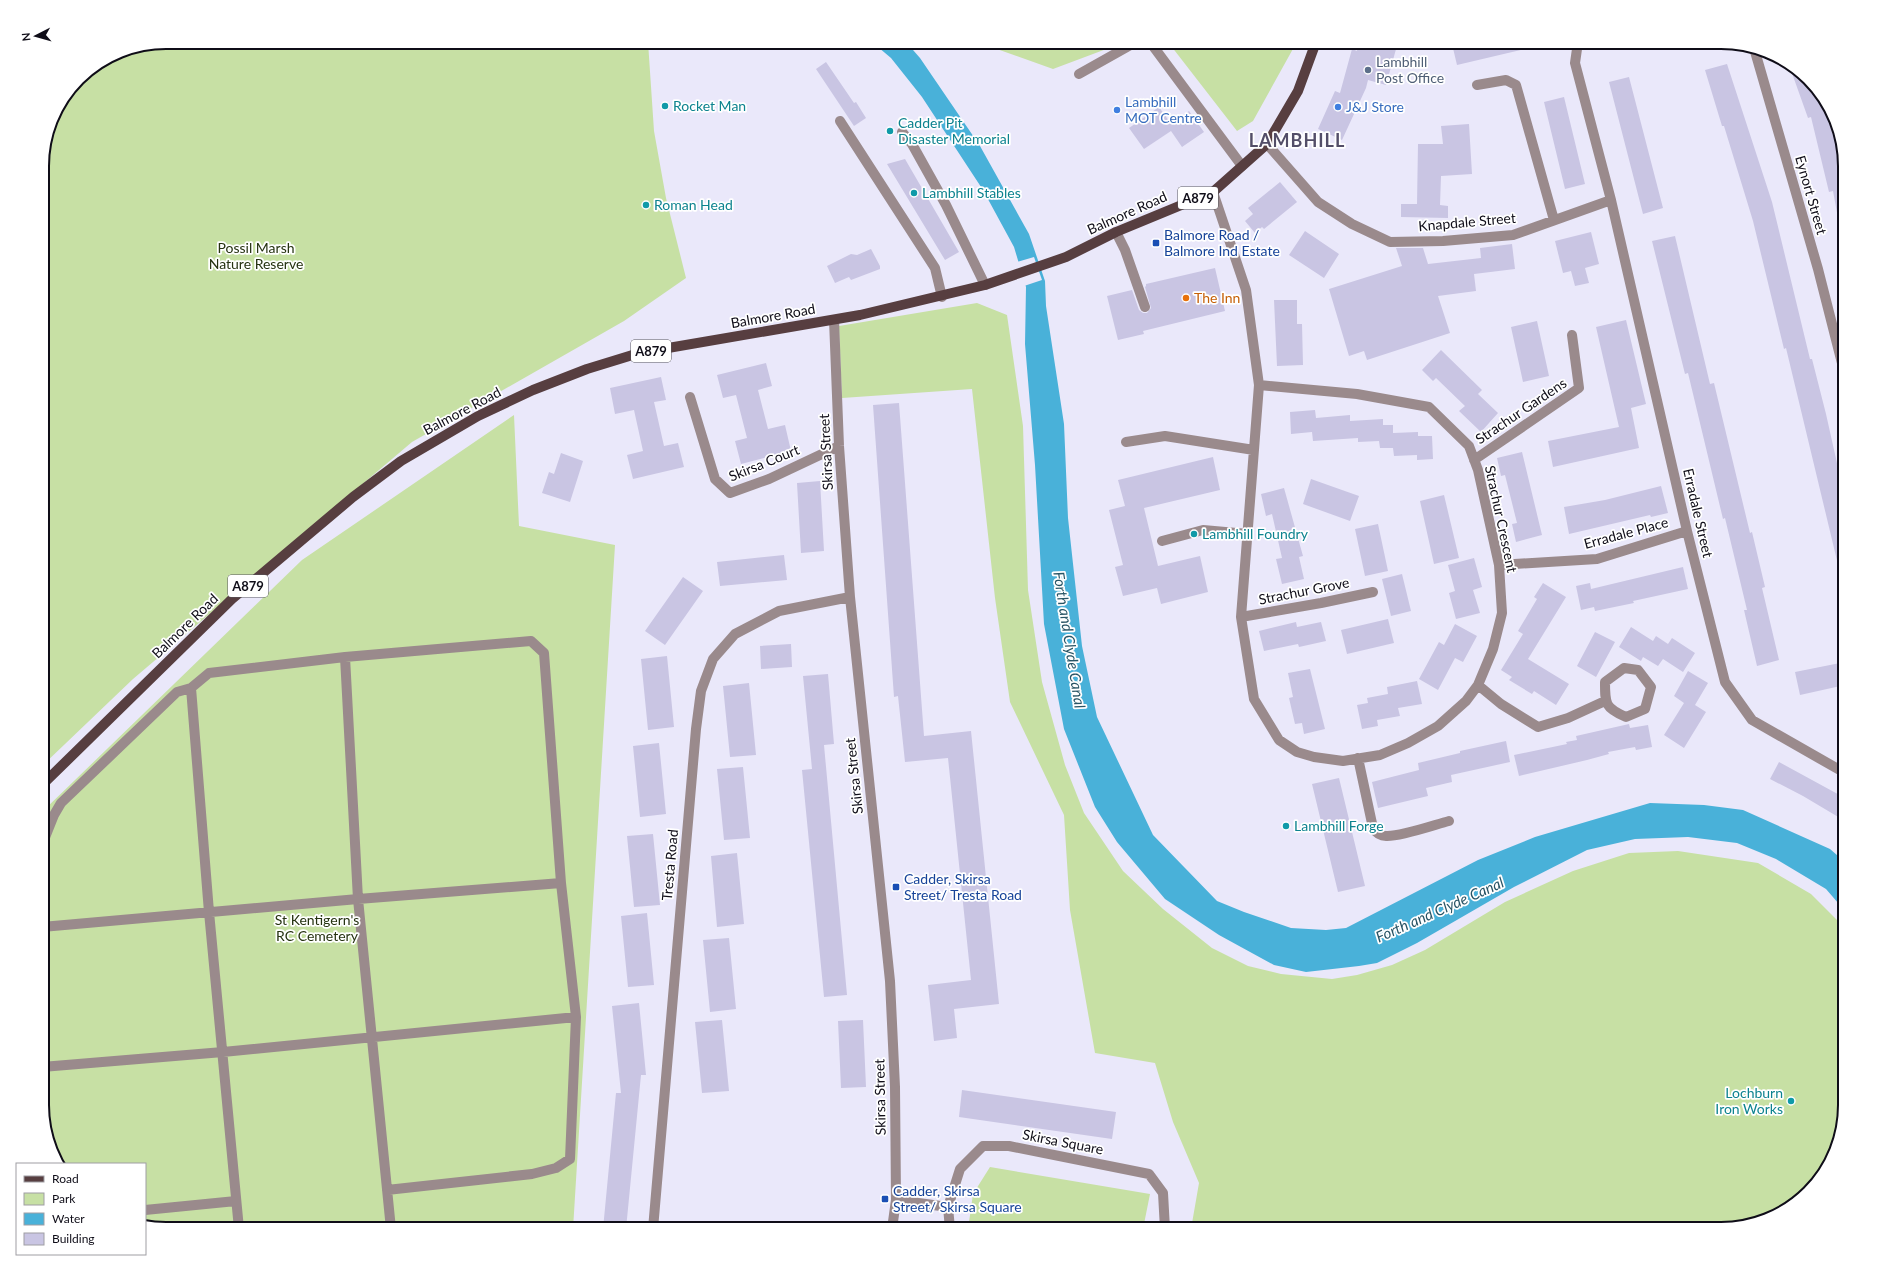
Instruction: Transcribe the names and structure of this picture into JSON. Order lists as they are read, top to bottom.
{
  "streets": {
    "main road": ["A879", "Balmore Road"],
    "street": [
      "Eynort Street",
      "Knapdale Street",
      "Strachur Gardens",
      "Skirsa Street",
      "Skirsa Court",
      "Erradale Street",
      "Strachur Crescent",
      "Erradale Place",
      "Strachur Grove",
      "Tresta Road",
      "Skirsa Square"
    ]
  },
  "crossings": [
    ["Balmore Road", "Knapdale Street"],
    ["Balmore Road", "Skirsa Street"],
    ["Balmore Road", "Strachur Crescent"],
    ["Knapdale Street", "Erradale Street"],
    ["Strachur Gardens", "Strachur Crescent"],
    ["Skirsa Street", "Skirsa Court"],
    ["Skirsa Street", "Tresta Road"],
    ["Erradale Street", "Erradale Place"],
    ["Strachur Crescent", "Erradale Place"],
    ["Strachur Crescent", "Strachur Grove"]
  ],
  "districts": ["LAMBHILL"],
  "water": ["Forth and Clyde Canal"],
  "parks": ["Possil Marsh Nature Reserve", "St Kentigern's RC Cemetery"],
  "places": {
    "other": [
      "Lambhill Post Office",
      "Rocket Man",
      "J&J Store",
      "Lambhill MOT Centre",
      "Cadder Pit Disaster Memorial",
      "Lambhill Stables",
      "Roman Head",
      "The Inn",
      "Lambhill Foundry",
      "Lambhill Forge",
      "Lochburn Iron Works"
    ],
    "transit": ["Balmore Road / Balmore Ind Estate", "Cadder, Skirsa Street/ Tresta Road", "Cadder, Skirsa Street/ Skirsa Square"]
  },
  "legend": [
    "Road",
    "Park",
    "Water",
    "Building"
  ],
  "north": "left"
}
